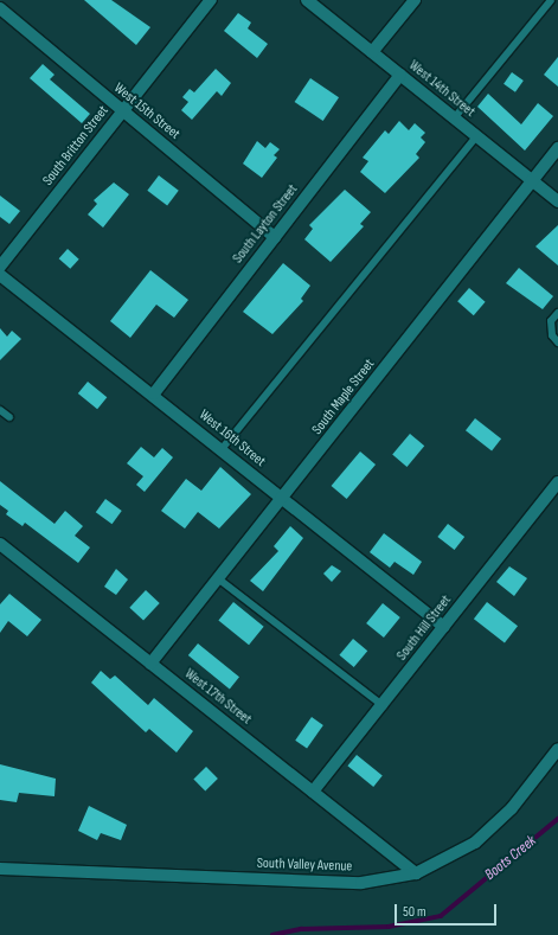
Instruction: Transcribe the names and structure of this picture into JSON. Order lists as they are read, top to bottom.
{
  "streets": {
    "street": [
      "West 14th Street",
      "West 15th Street",
      "South Britton Street",
      "South Layton Street",
      "South Maple Street",
      "West 16th Street",
      "South Hill Street",
      "West 17th Street",
      "South Valley Avenue"
    ]
  },
  "crossings": [
    ["West 14th Street", "South Layton Street"],
    ["West 14th Street", "South Maple Street"],
    ["West 15th Street", "South Britton Street"],
    ["West 15th Street", "South Layton Street"],
    ["South Layton Street", "West 16th Street"],
    ["South Maple Street", "West 16th Street"],
    ["South Maple Street", "West 17th Street"],
    ["West 16th Street", "South Hill Street"],
    ["South Hill Street", "West 17th Street"],
    ["West 17th Street", "South Valley Avenue"]
  ],
  "water": ["Boots Creek"],
  "scale_bar": "50 m"
}
